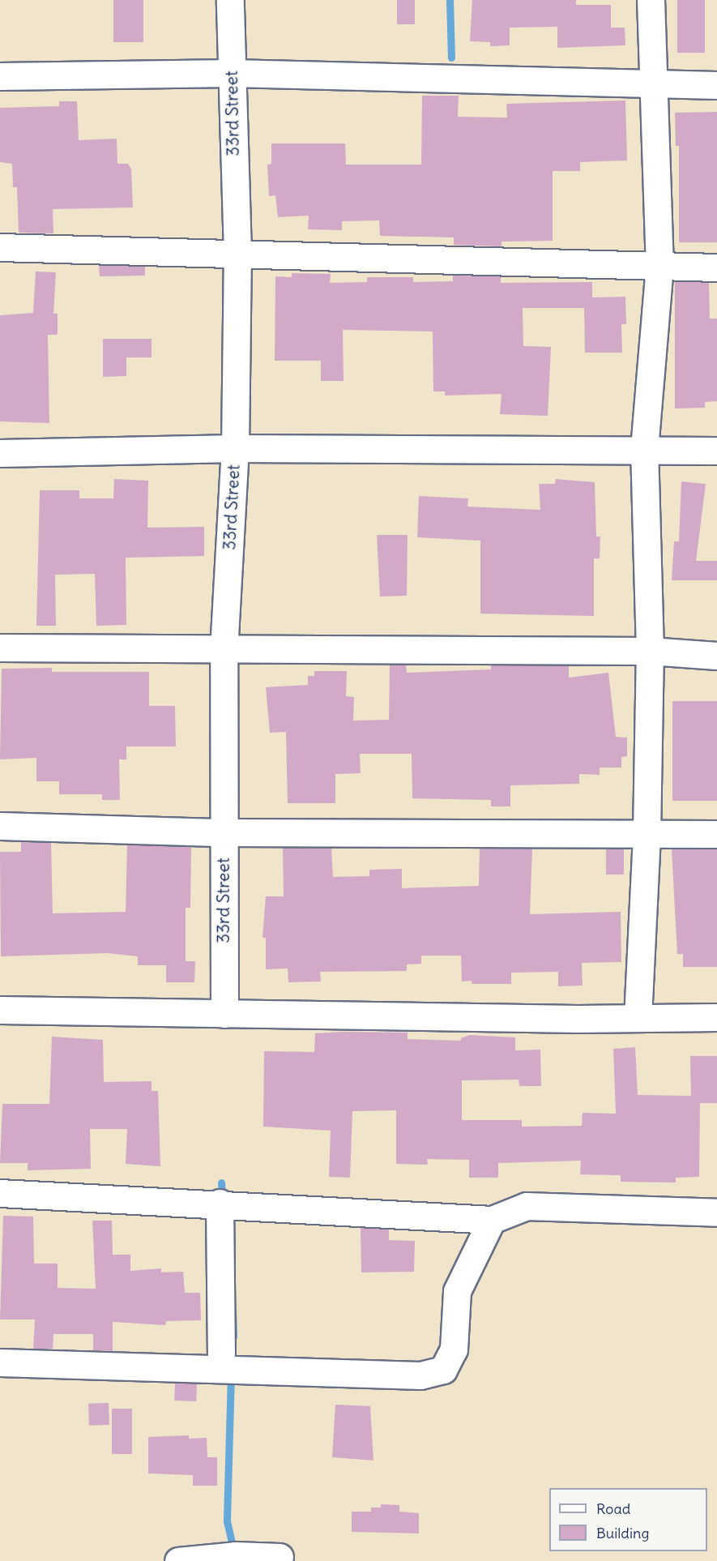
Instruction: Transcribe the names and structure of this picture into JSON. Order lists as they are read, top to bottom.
{
  "streets": {
    "street": ["33rd Street"]
  },
  "legend": ["Road", "Building"]
}
